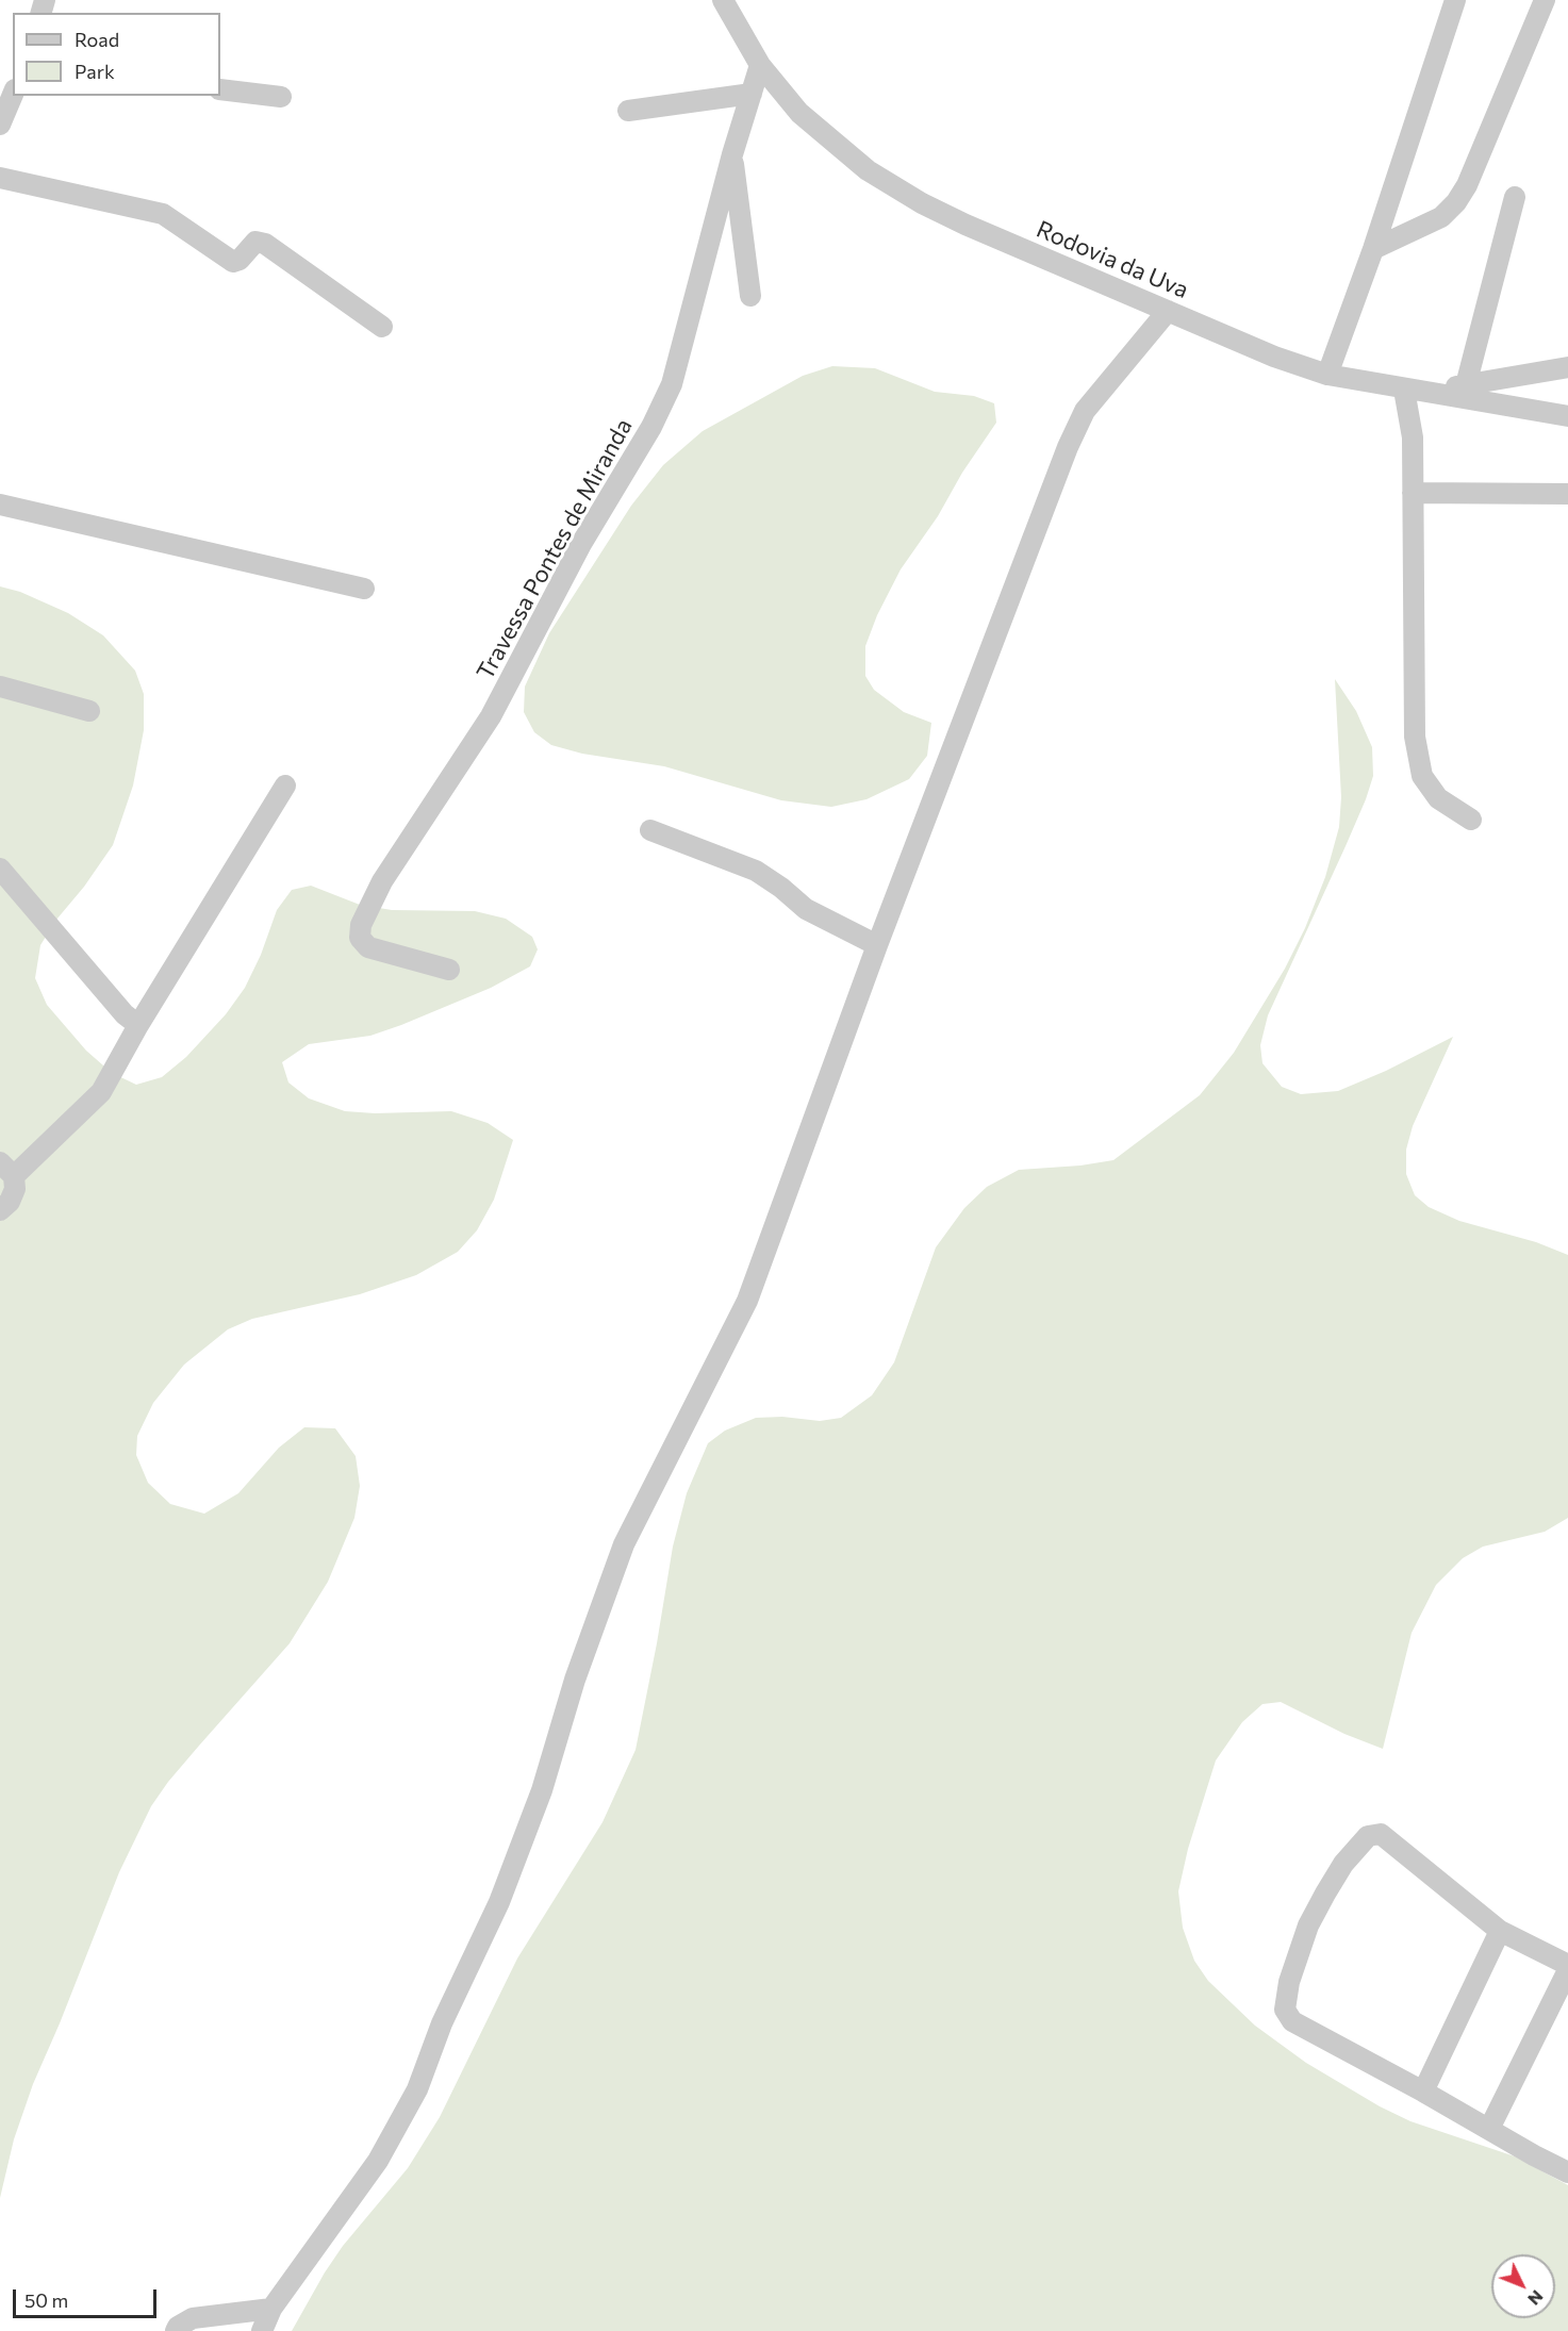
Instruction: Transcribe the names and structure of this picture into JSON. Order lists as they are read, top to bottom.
{
  "streets": {
    "street": ["Rodovia da Uva", "Travessa Pontes de Miranda"]
  },
  "crossings": [
    ["Rodovia da Uva", "Travessa Pontes de Miranda"]
  ],
  "legend": ["Road", "Park"],
  "scale_bar": "50 m",
  "north": "bottom right"
}
